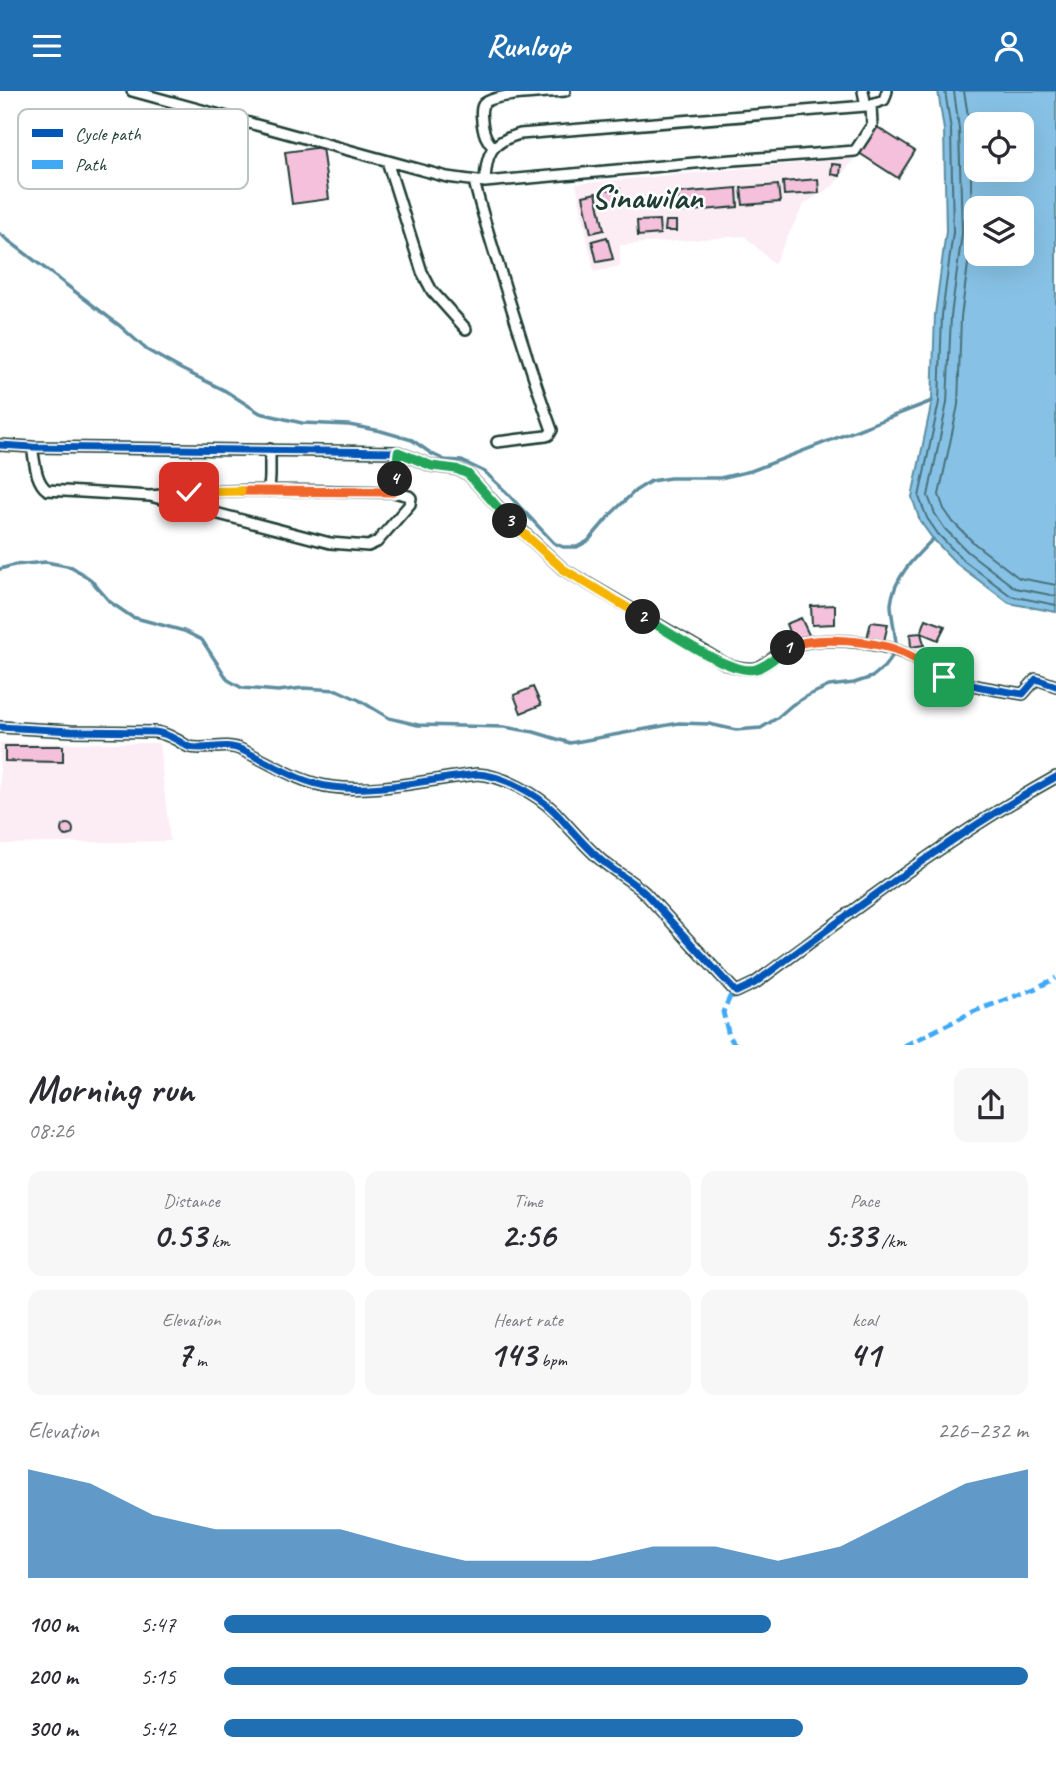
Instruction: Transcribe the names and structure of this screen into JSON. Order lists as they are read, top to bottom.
{
  "districts": ["Sinawilan"],
  "legend": ["Cycle path", "Path"],
  "page": {
    "header": "Runloop",
    "pins": [
      "4",
      "3",
      "2",
      "1"
    ],
    "heading": ["Morning run", "08:26"],
    "stats": [
      ["Distance", "0.53 km"],
      ["Time", "2:56"],
      ["Pace", "5:33 /km"],
      ["Elevation", "7 m"],
      ["Heart rate", "143 bpm"],
      ["kcal", "41"]
    ],
    "chart": ["Elevation", "226–232 m"],
    "list": [
      {
        "name": "100 m",
        "note": "5:47"
      },
      {
        "name": "200 m",
        "note": "5:15"
      },
      {
        "name": "300 m",
        "note": "5:42"
      }
    ]
  }
}
